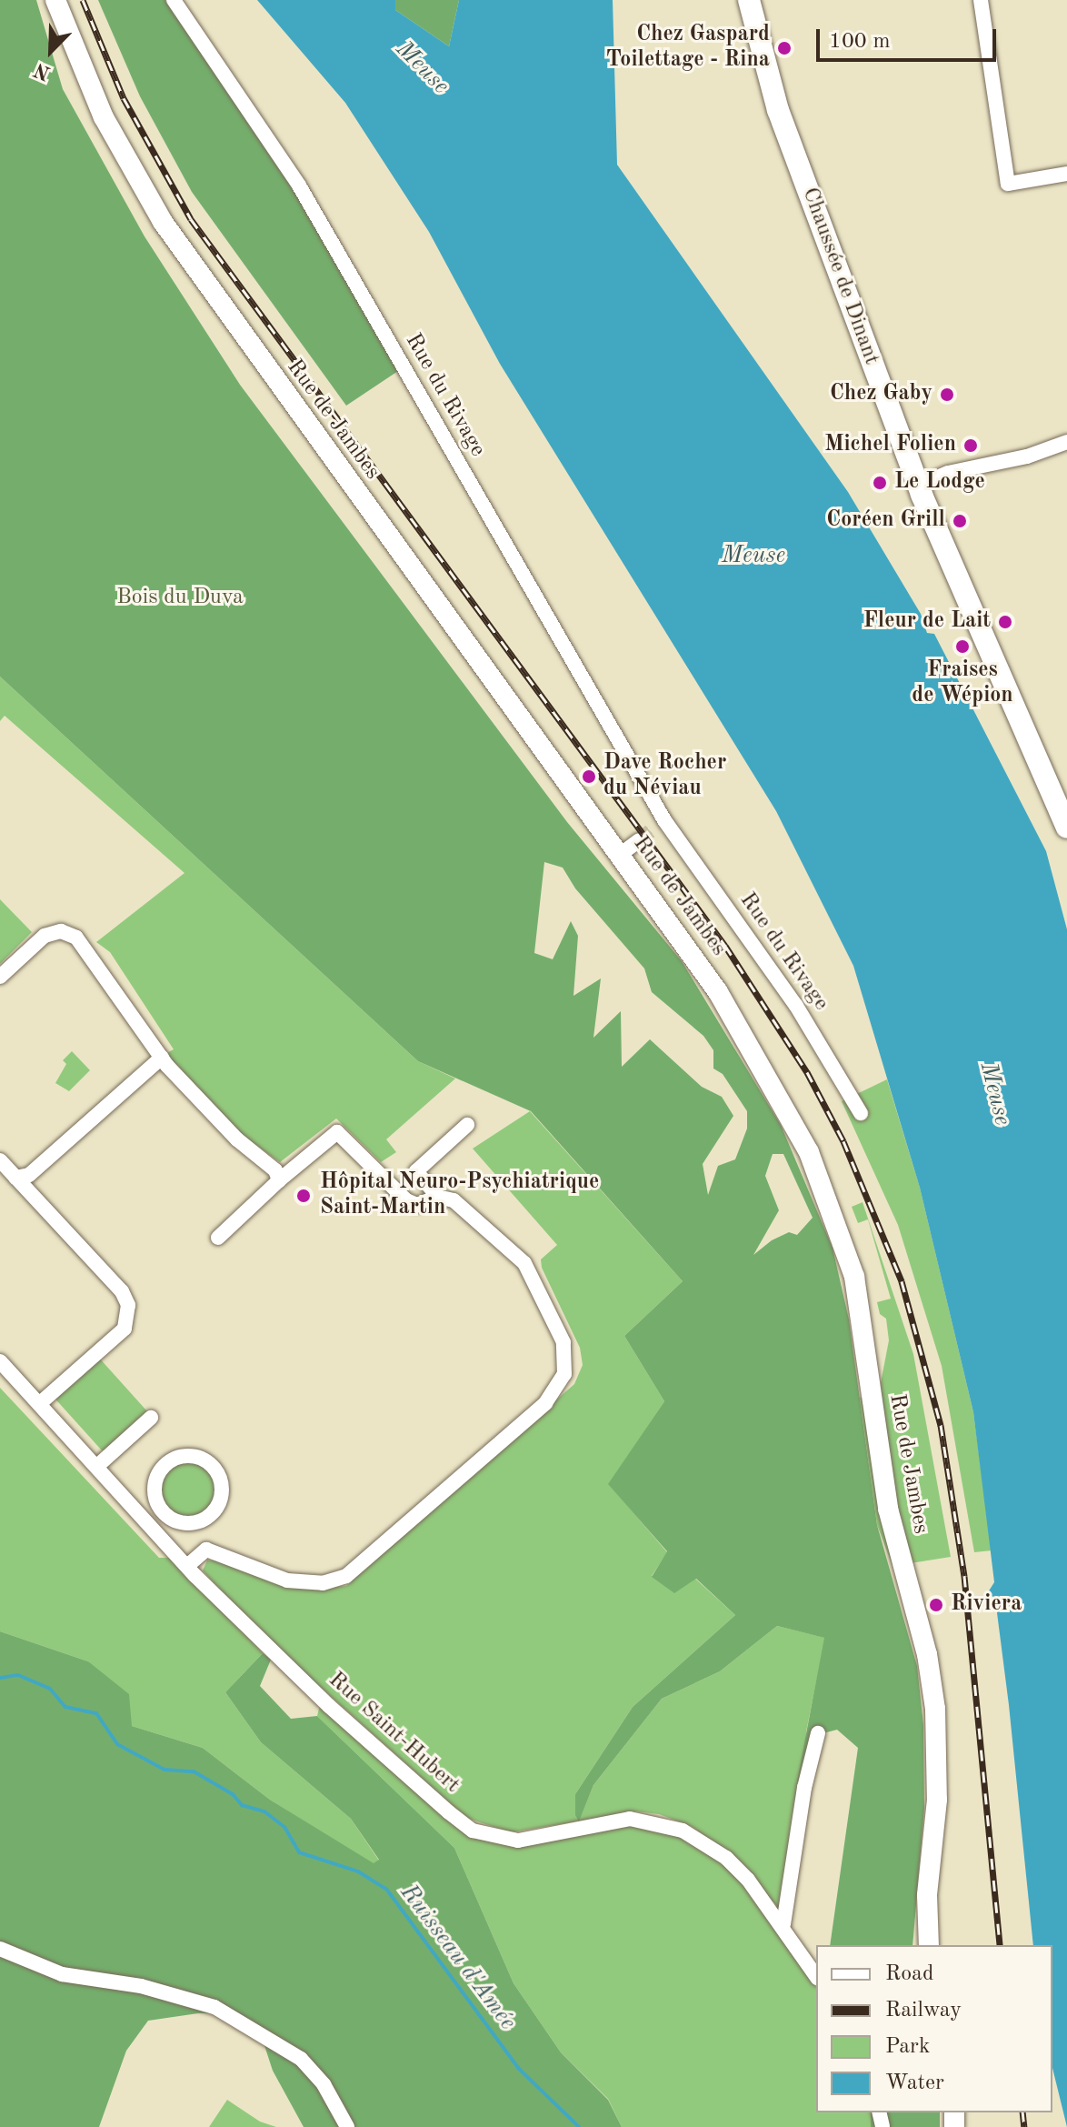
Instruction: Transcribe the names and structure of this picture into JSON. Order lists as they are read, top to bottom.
{
  "streets": {
    "main road": ["Chaussée de Dinant", "Rue de Jambes"],
    "street": ["Rue du Rivage", "Rue Saint-Hubert"]
  },
  "water": ["Meuse", "Ruisseau d'Amée"],
  "parks": ["Bois du Duva"],
  "places": [
    "Chez Gaspard Toilettage - Rina",
    "Chez Gaby",
    "Michel Folien",
    "Le Lodge",
    "Coréen Grill",
    "Fleur de Lait",
    "Fraises de Wépion",
    "Dave Rocher du Néviau",
    "Hôpital Neuro-Psychiatrique Saint-Martin",
    "Riviera"
  ],
  "legend": [
    "Road",
    "Railway",
    "Park",
    "Water"
  ],
  "scale_bar": "100 m",
  "north": "bottom left"
}
